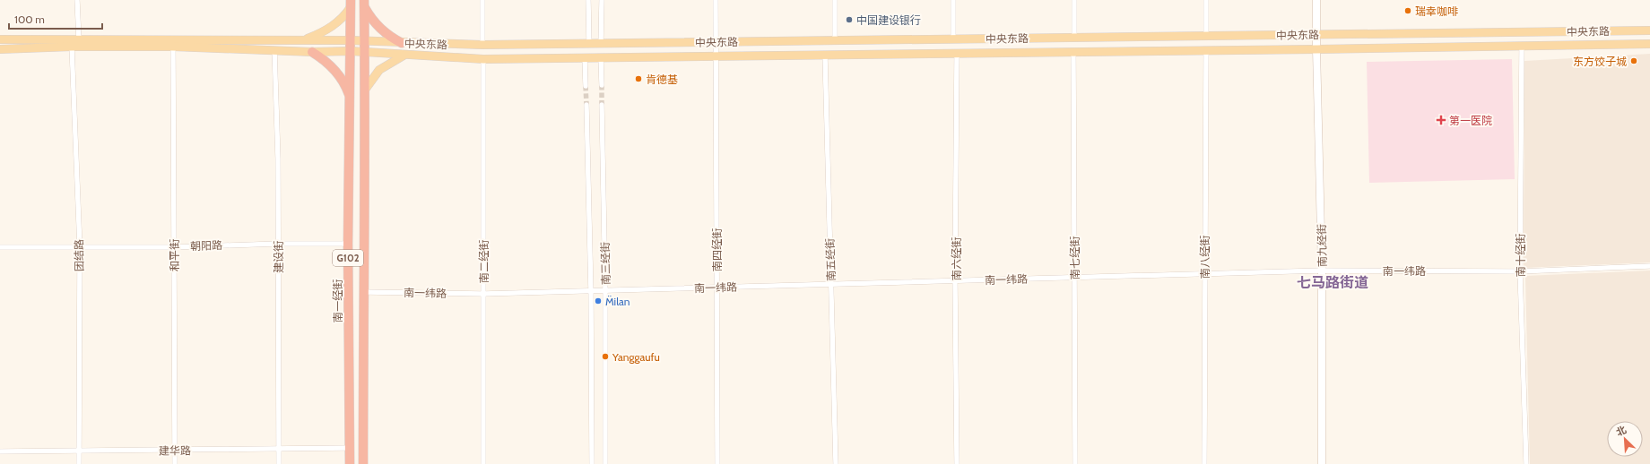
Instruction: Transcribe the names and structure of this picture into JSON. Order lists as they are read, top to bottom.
{
  "streets": {
    "highway": ["G102", "南一经街"],
    "main road": ["中央东路", "南九经街"],
    "street": [
      "朝阳路",
      "南四经街",
      "团结路",
      "和平街",
      "南十经街",
      "建设街",
      "南八经街",
      "南七经街",
      "南六经街",
      "南五经街",
      "南二经街",
      "南三经街",
      "南一纬路",
      "建华路"
    ]
  },
  "crossings": [
    ["中央东路", "南九经街"],
    ["中央东路", "南四经街"],
    ["中央东路", "团结路"],
    ["中央东路", "和平街"],
    ["中央东路", "南十经街"],
    ["中央东路", "建设街"],
    ["中央东路", "南八经街"],
    ["中央东路", "G102"],
    ["中央东路", "南七经街"],
    ["中央东路", "南六经街"],
    ["中央东路", "南五经街"],
    ["中央东路", "南二经街"],
    ["中央东路", "南一经街"],
    ["朝阳路", "团结路"],
    ["朝阳路", "和平街"],
    ["朝阳路", "建设街"],
    ["朝阳路", "南一经街"],
    ["南九经街", "南一纬路"],
    ["南四经街", "南一纬路"],
    ["团结路", "建华路"],
    ["和平街", "建华路"],
    ["南十经街", "南一纬路"],
    ["建设街", "建华路"],
    ["南八经街", "南一纬路"],
    ["G102", "南一纬路"],
    ["G102", "南一经街"],
    ["南七经街", "南一纬路"],
    ["南六经街", "南一纬路"],
    ["南五经街", "南一纬路"],
    ["南二经街", "南一纬路"],
    ["南三经街", "南一纬路"],
    ["南一经街", "建华路"]
  ],
  "districts": ["七马路街道"],
  "places": {
    "other": [
      "瑞幸咖啡",
      "中国建设银行",
      "东方饺子城",
      "肯德基",
      "M̈ilan",
      "Yanggaufu"
    ],
    "health": ["第一医院"]
  },
  "scale_bar": "100 m",
  "north": "top left"
}
